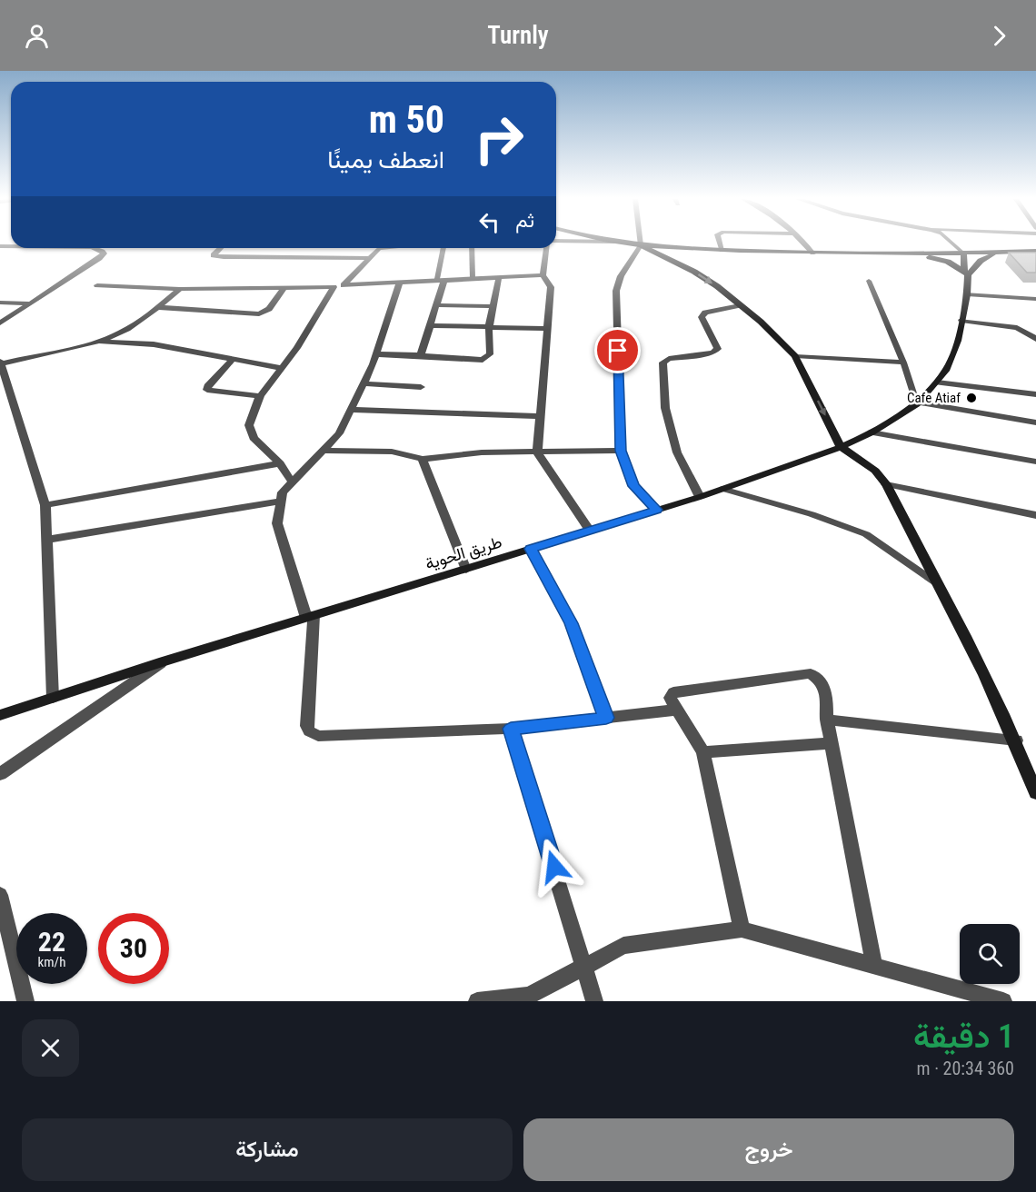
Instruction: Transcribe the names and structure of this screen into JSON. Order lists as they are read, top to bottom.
{
  "streets": {
    "street": ["طريق الحوية"]
  },
  "places": ["Cafe Atiaf"],
  "page": {
    "header": "Turnly",
    "turn": ["50 m", "انعطف يمينًا"],
    "then": "ثم",
    "speed": "22 km/h",
    "limit": "30",
    "heading": ["1 دقيقة", "360 m · 20:34"],
    "buttons": ["خروج", "مشاركة"]
  }
}
